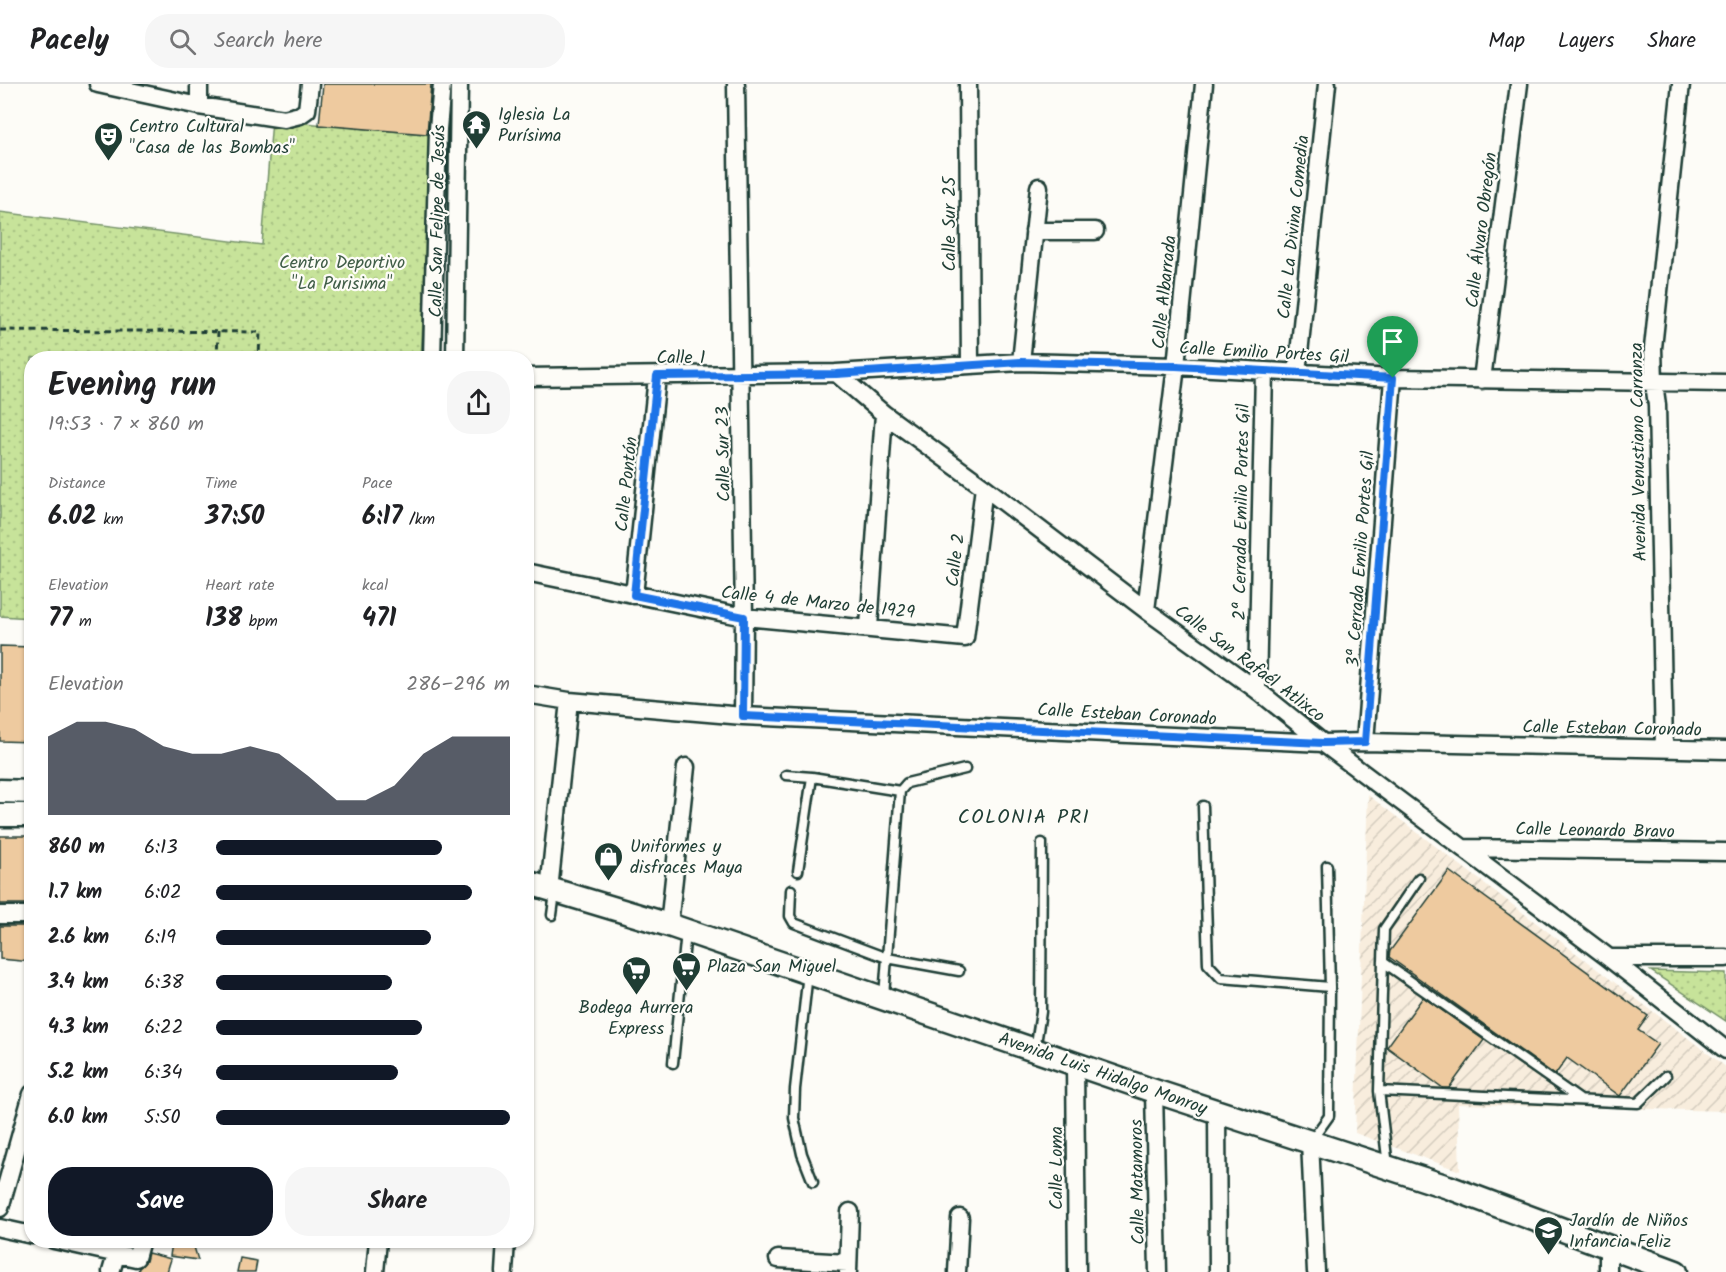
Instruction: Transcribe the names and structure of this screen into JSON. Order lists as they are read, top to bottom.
{
  "streets": {
    "street": [
      "Calle San Felipe de Jesús",
      "Calle Sur 25",
      "Calle La Divina Comedia",
      "Calle Álvaro Obregón",
      "Calle Albarrada",
      "Calle Emilio Portes Gil",
      "Calle 1",
      "Avenida Venustiano Carranza",
      "Calle Sur 23",
      "Calle Pontón",
      "2ª Cerrada Emilio Portes Gil",
      "3ª Cerrada Emilio Portes Gil",
      "Calle 2",
      "Calle 4 de Marzo de 1929",
      "Calle San Rafaél Atlixco",
      "Calle Esteban Coronado",
      "Calle Leonardo Bravo",
      "Avenida Luis Hidalgo Monroy",
      "Calle Loma",
      "Calle Matamoros"
    ]
  },
  "crossings": [
    ["Calle Sur 25", "Calle Emilio Portes Gil"],
    ["Calle La Divina Comedia", "Calle Emilio Portes Gil"],
    ["Calle Álvaro Obregón", "Calle Emilio Portes Gil"],
    ["Calle Albarrada", "Calle Emilio Portes Gil"],
    ["Calle Albarrada", "Calle San Rafaél Atlixco"],
    ["Calle Emilio Portes Gil", "Calle 1"],
    ["Calle Emilio Portes Gil", "Avenida Venustiano Carranza"],
    ["Calle Emilio Portes Gil", "2ª Cerrada Emilio Portes Gil"],
    ["Calle Emilio Portes Gil", "3ª Cerrada Emilio Portes Gil"],
    ["Calle Emilio Portes Gil", "Calle San Rafaél Atlixco"],
    ["Calle 1", "Calle Sur 23"],
    ["Calle 1", "Calle Pontón"],
    ["Calle 1", "Calle San Rafaél Atlixco"],
    ["Avenida Venustiano Carranza", "Calle Esteban Coronado"],
    ["Calle Sur 23", "Calle 4 de Marzo de 1929"],
    ["Calle Sur 23", "Calle Esteban Coronado"],
    ["Calle Pontón", "Calle 4 de Marzo de 1929"],
    ["2ª Cerrada Emilio Portes Gil", "Calle San Rafaél Atlixco"],
    ["3ª Cerrada Emilio Portes Gil", "Calle Esteban Coronado"],
    ["Calle 2", "Calle 4 de Marzo de 1929"],
    ["Calle 2", "Calle San Rafaél Atlixco"],
    ["Calle San Rafaél Atlixco", "Calle Esteban Coronado"],
    ["Calle San Rafaél Atlixco", "Calle Leonardo Bravo"],
    ["Avenida Luis Hidalgo Monroy", "Calle Loma"],
    ["Avenida Luis Hidalgo Monroy", "Calle Matamoros"]
  ],
  "districts": ["COLONIA PRI"],
  "parks": ["Centro Deportivo \"La Purisima\""],
  "places": {
    "temple": ["Iglesia La Purísima"],
    "theatre": ["Centro Cultural \"Casa de las Bombas\""],
    "shop": ["Uniformes y disfraces Maya"],
    "supermarket": ["Plaza San Miguel", "Bodega Aurrera Express"],
    "school or university": ["Jardín de Niños Infancia Feliz"]
  },
  "page": {
    "header": "Pacely",
    "search": "Search here",
    "nav": ["Map", "Layers", "Share"],
    "heading": ["Evening run", "19:53 · 7 × 860 m"],
    "stats": [
      ["Distance", "6.02 km"],
      ["Time", "37:50"],
      ["Pace", "6:17 /km"],
      ["Elevation", "77 m"],
      ["Heart rate", "138 bpm"],
      ["kcal", "471"]
    ],
    "chart": ["Elevation", "286–296 m"],
    "list": [
      {
        "name": "860 m",
        "note": "6:13"
      },
      {
        "name": "1.7 km",
        "note": "6:02"
      },
      {
        "name": "2.6 km",
        "note": "6:19"
      },
      {
        "name": "3.4 km",
        "note": "6:38"
      },
      {
        "name": "4.3 km",
        "note": "6:22"
      },
      {
        "name": "5.2 km",
        "note": "6:34"
      },
      {
        "name": "6.0 km",
        "note": "5:50"
      }
    ],
    "buttons": ["Save", "Share"]
  }
}
